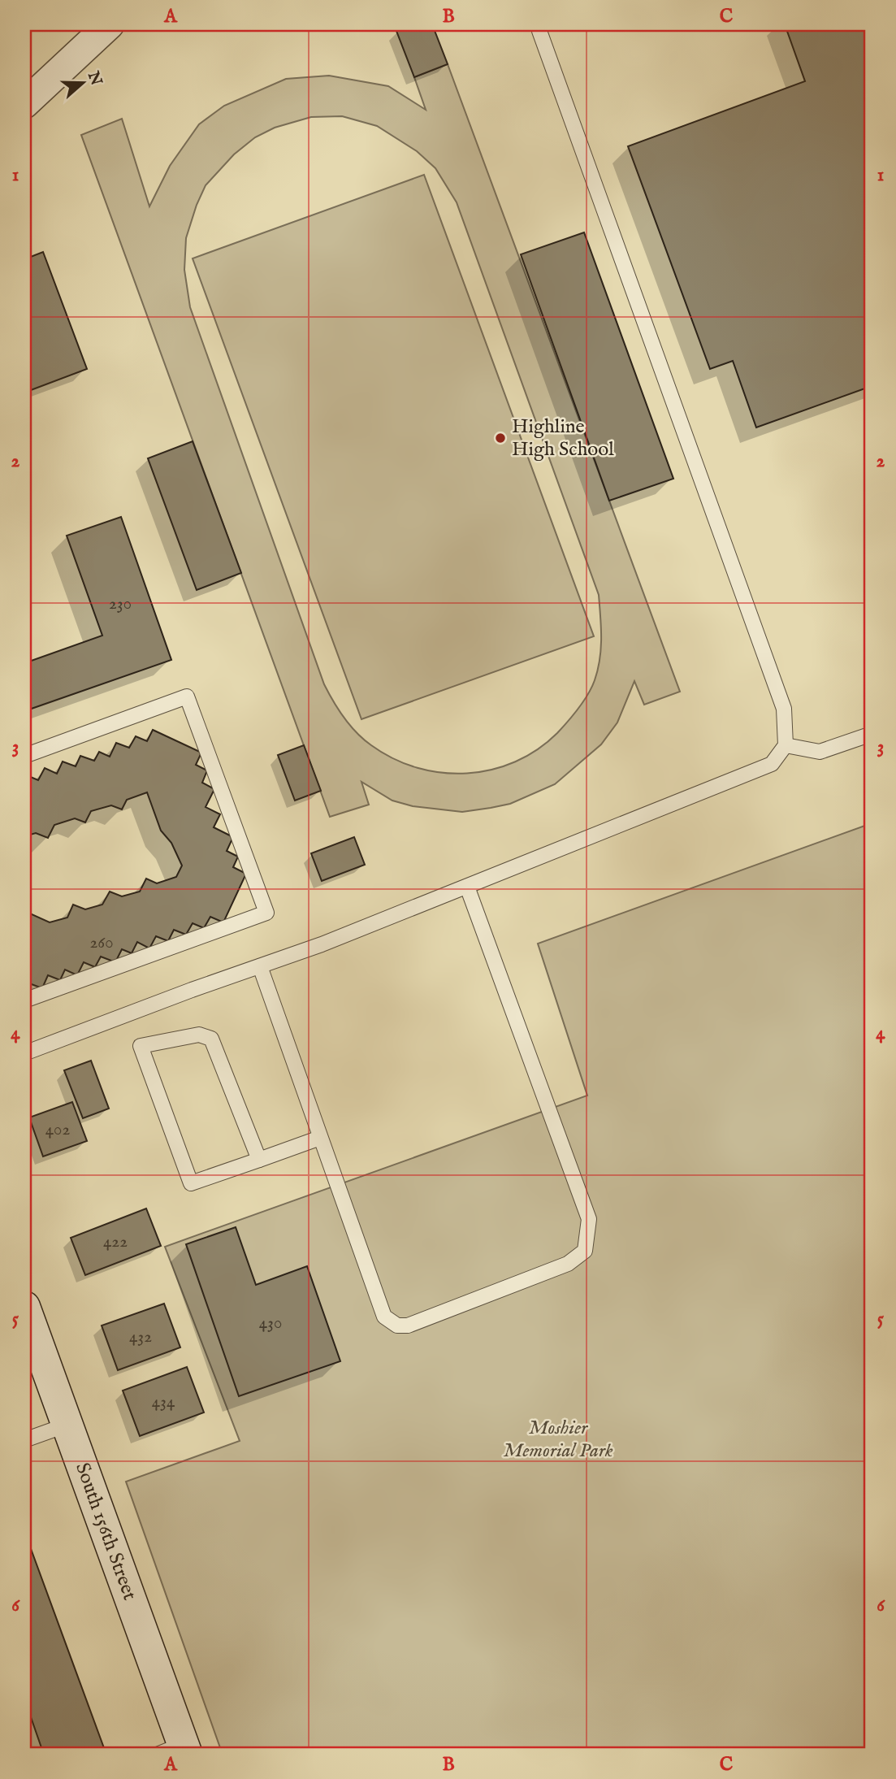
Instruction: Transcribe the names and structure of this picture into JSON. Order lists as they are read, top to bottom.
{
  "streets": {
    "main road": ["South 156th Street"]
  },
  "parks": ["Moshier Memorial Park"],
  "places": ["Highline High School"],
  "house_numbers": [
    "230",
    "260",
    "402",
    "422",
    "430",
    "432",
    "434"
  ],
  "north": "right",
  "grid": {
    "columns": ["A", "B", "C"],
    "rows": [
      "1",
      "2",
      "3",
      "4",
      "5",
      "6"
    ]
  }
}
